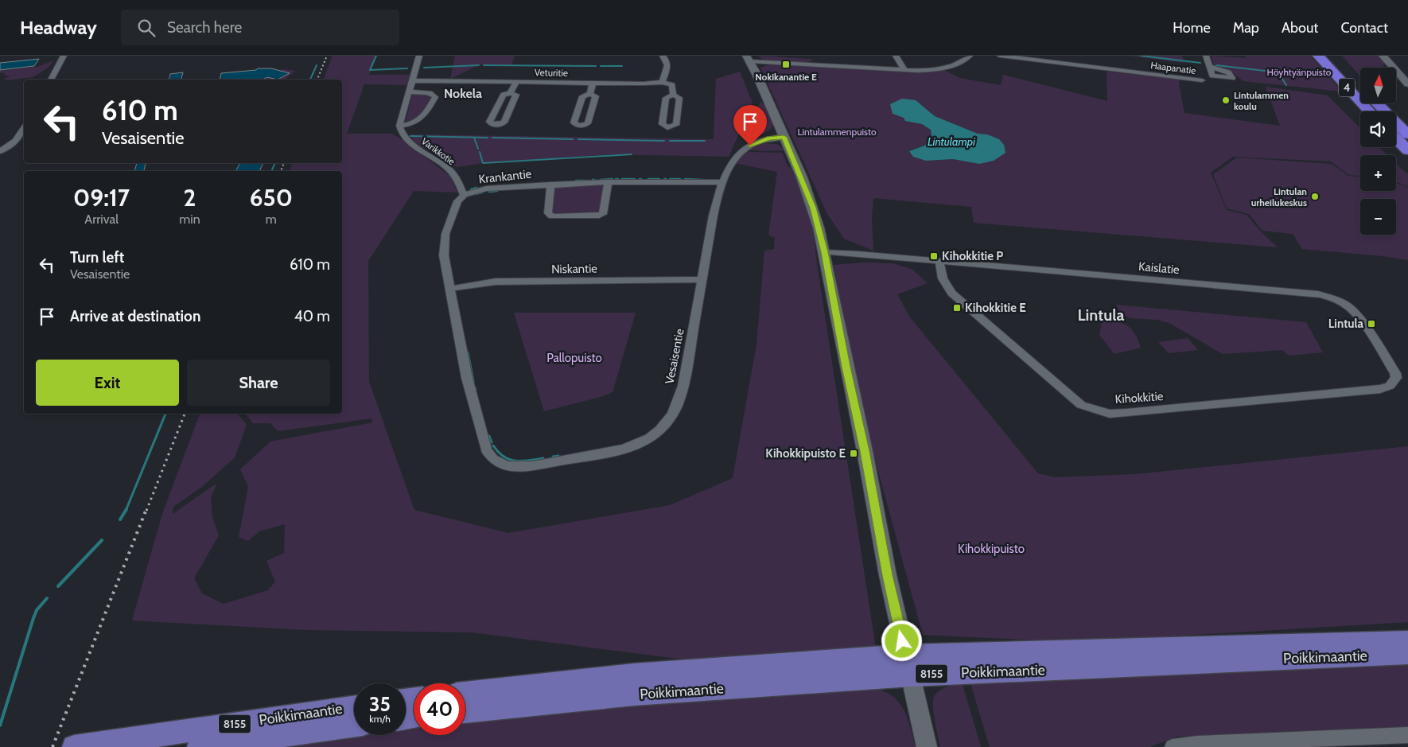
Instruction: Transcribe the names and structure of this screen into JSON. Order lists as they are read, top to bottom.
{
  "streets": {
    "highway": ["4"],
    "main road": ["Poikkimaantie", "8155"],
    "street": [
      "Haapanatie",
      "Veturitie",
      "Varikkotie",
      "Krankantie",
      "Kaislatie",
      "Niskantie",
      "Vesaisentie",
      "Kihokkitie"
    ]
  },
  "crossings": [
    ["Varikkotie", "Krankantie"],
    ["Krankantie", "Niskantie"],
    ["Krankantie", "Vesaisentie"],
    ["Kaislatie", "Kihokkitie"],
    ["Niskantie", "Vesaisentie"]
  ],
  "districts": ["Nokela", "Lintula"],
  "water": ["Lintulampi"],
  "parks": [
    "Höyhtyänpuisto",
    "Lintulammenpuisto",
    "Pallopuisto",
    "Kihokkipuisto"
  ],
  "places": {
    "transit": [
      "Nokikanantie E",
      "Kihokkitie P",
      "Kihokkitie E",
      "Lintula",
      "Kihokkipuisto E"
    ],
    "other": ["Lintulammen koulu", "Lintulan urheilukeskus"]
  },
  "north": "top",
  "page": {
    "header": "Headway",
    "search": "Search here",
    "nav": [
      "Home",
      "Map",
      "About",
      "Contact"
    ],
    "map_buttons": ["+", "−"],
    "turn": ["610 m", "Vesaisentie"],
    "eta": [
      "09:17",
      "Arrival",
      "2",
      "min",
      "650",
      "m"
    ],
    "list": [
      {
        "name": "Turn left",
        "note": "Vesaisentie",
        "value": "610 m"
      },
      {
        "name": "Arrive at destination",
        "value": "40 m"
      }
    ],
    "buttons": ["Exit", "Share"],
    "speed": "35 km/h",
    "limit": "40"
  }
}
